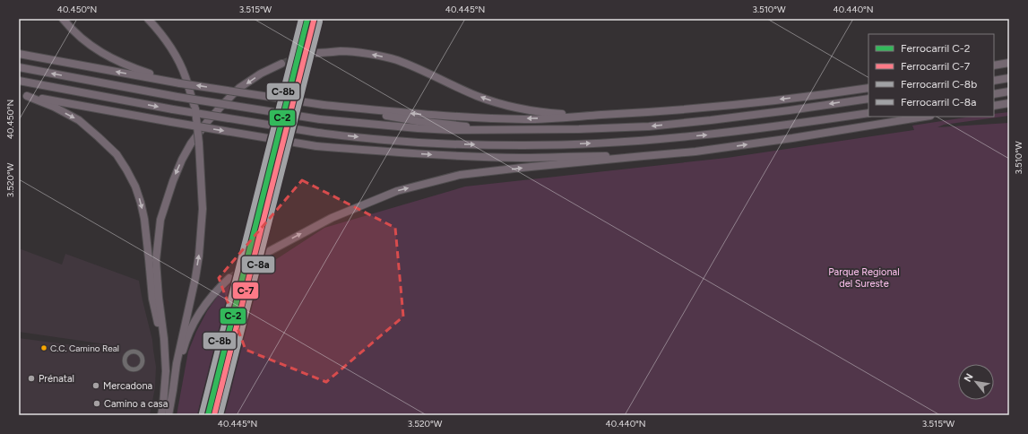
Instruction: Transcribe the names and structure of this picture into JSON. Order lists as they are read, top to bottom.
{
  "parks": ["Parque Regional del Sureste"],
  "places": [
    "C.C. Camino Real",
    "Prénatal",
    "Mercadona",
    "Camino a casa"
  ],
  "lines": [
    "rail line C-2",
    "rail line C-8b",
    "rail line C-7",
    "rail line C-8a"
  ],
  "legend": [
    "Ferrocarril C-2",
    "Ferrocarril C-7",
    "Ferrocarril C-8b",
    "Ferrocarril C-8a"
  ],
  "north": "top left",
  "coordinates": [
    "40.450°N",
    "3.515°W",
    "40.445°N",
    "3.510°W",
    "40.440°N",
    "3.520°W"
  ]
}
